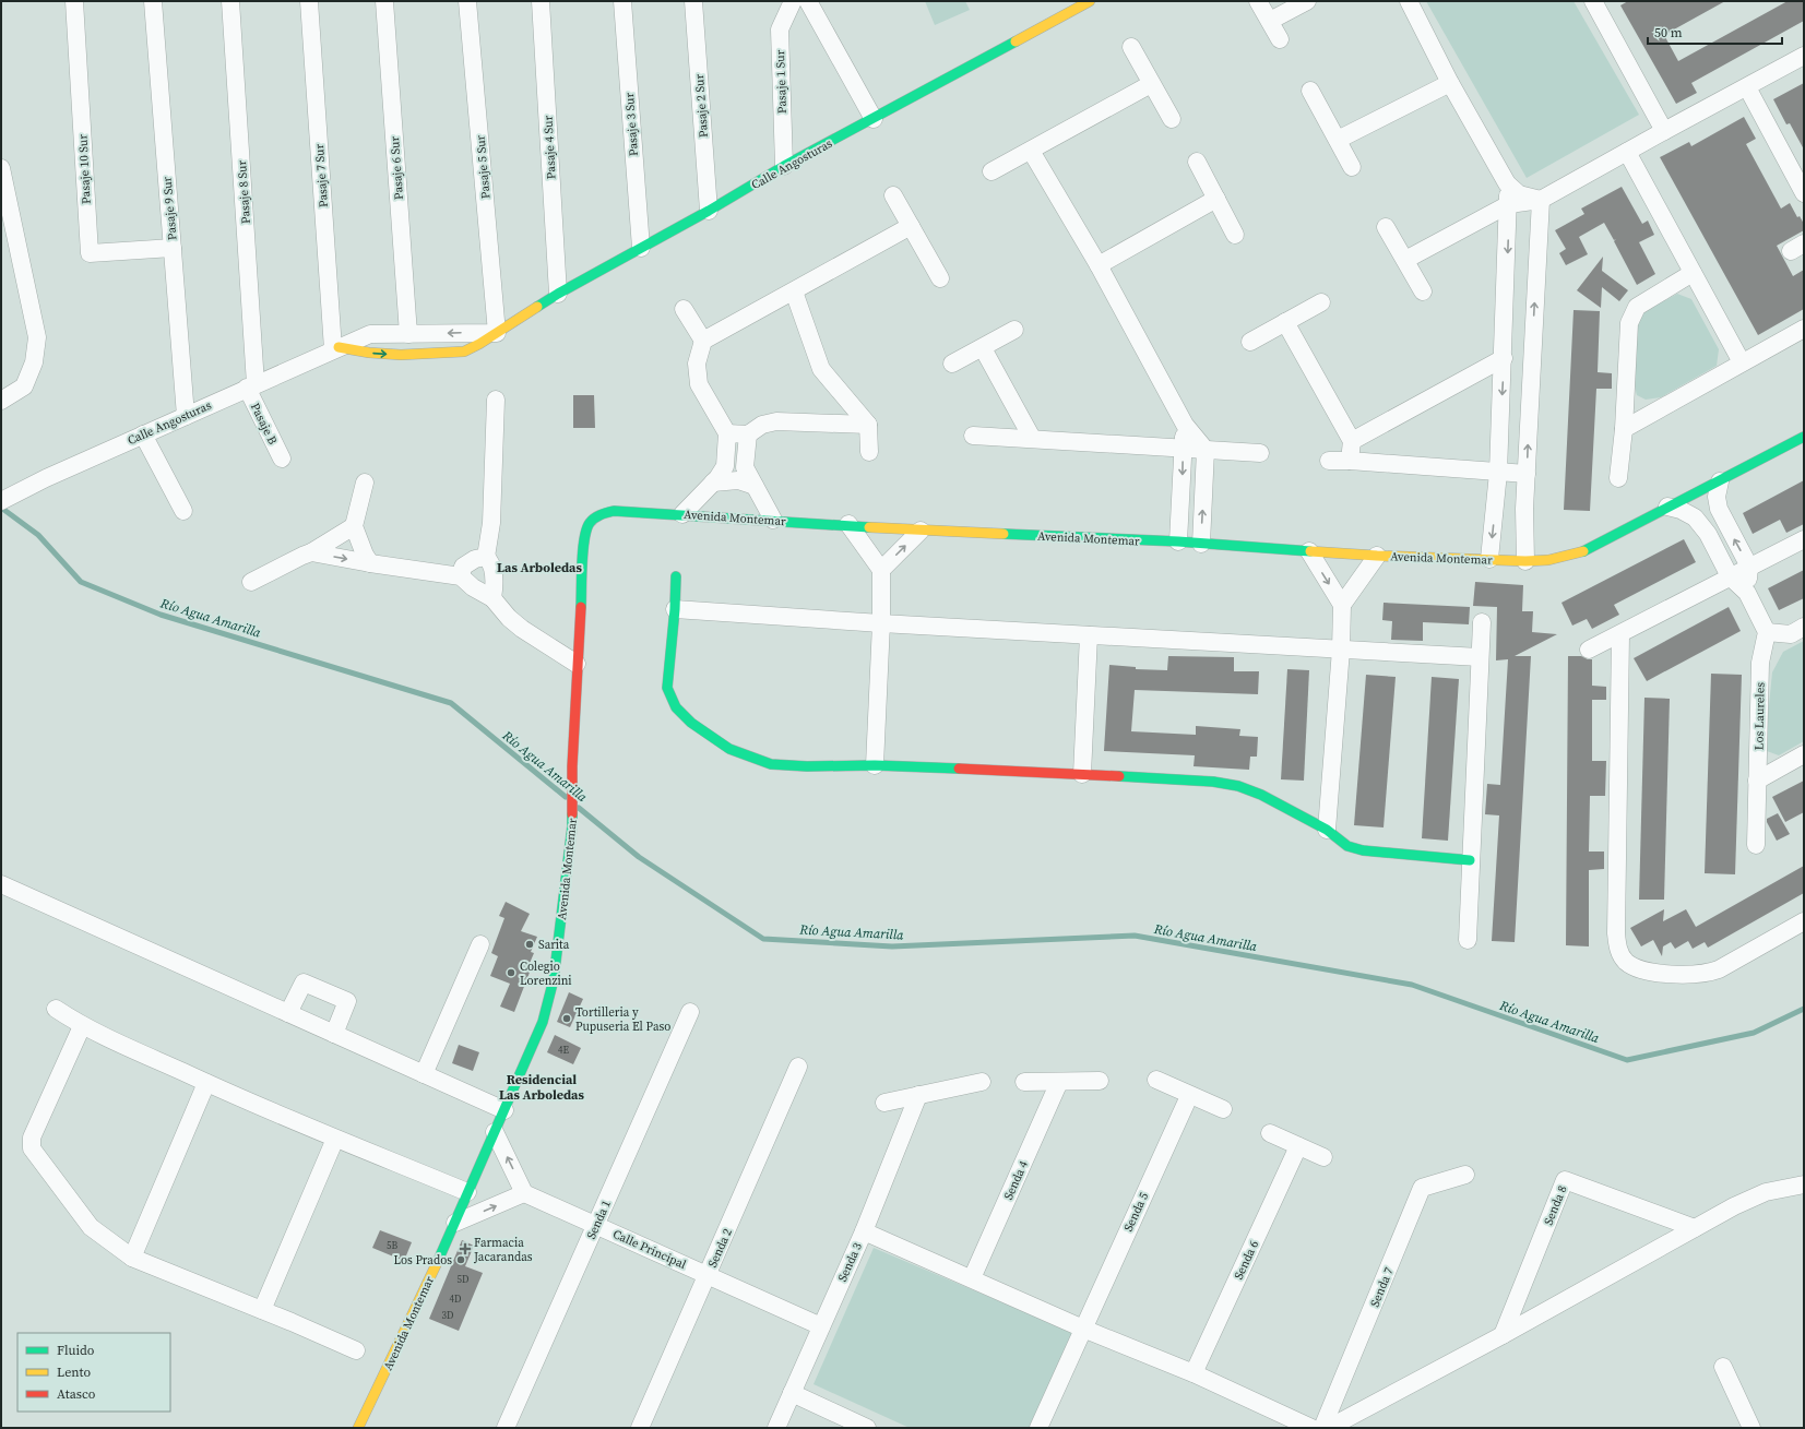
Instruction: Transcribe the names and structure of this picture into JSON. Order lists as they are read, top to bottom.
{
  "streets": {
    "street": [
      "Pasaje 1 Sur",
      "Pasaje 2 Sur",
      "Pasaje 3 Sur",
      "Pasaje 4 Sur",
      "Calle Angosturas",
      "Pasaje 5 Sur",
      "Pasaje 6 Sur",
      "Pasaje 10 Sur",
      "Pasaje 7 Sur",
      "Pasaje 8 Sur",
      "Pasaje 9 Sur",
      "Pasaje B",
      "Avenida Montemar",
      "Los Laureles",
      "Senda 4",
      "Senda 8",
      "Senda 5",
      "Senda 1",
      "Senda 2",
      "Calle Principal",
      "Senda 6",
      "Senda 3",
      "Senda 7"
    ]
  },
  "crossings": [
    ["Pasaje 1 Sur", "Calle Angosturas"],
    ["Pasaje 2 Sur", "Calle Angosturas"],
    ["Pasaje 3 Sur", "Calle Angosturas"],
    ["Pasaje 4 Sur", "Calle Angosturas"],
    ["Calle Angosturas", "Pasaje 5 Sur"],
    ["Calle Angosturas", "Pasaje 6 Sur"],
    ["Calle Angosturas", "Pasaje 7 Sur"],
    ["Calle Angosturas", "Pasaje 8 Sur"],
    ["Calle Angosturas", "Pasaje 9 Sur"],
    ["Calle Angosturas", "Pasaje B"],
    ["Pasaje 10 Sur", "Pasaje 9 Sur"],
    ["Pasaje 8 Sur", "Pasaje B"],
    ["Senda 1", "Calle Principal"],
    ["Senda 2", "Calle Principal"],
    ["Calle Principal", "Senda 3"]
  ],
  "districts": ["Las Arboledas", "Residencial Las Arboledas"],
  "water": ["Río Agua Amarilla"],
  "places": {
    "other": [
      "Sarita",
      "Colegio Lorenzini",
      "Tortilleria y Pupuseria El Paso",
      "Los Prados"
    ],
    "health": ["Farmacia Jacarandas"]
  },
  "house_numbers": [
    "4E",
    "5B",
    "5D",
    "4D",
    "3D"
  ],
  "legend": ["Fluido", "Lento", "Atasco"],
  "scale_bar": "50 m"
}
